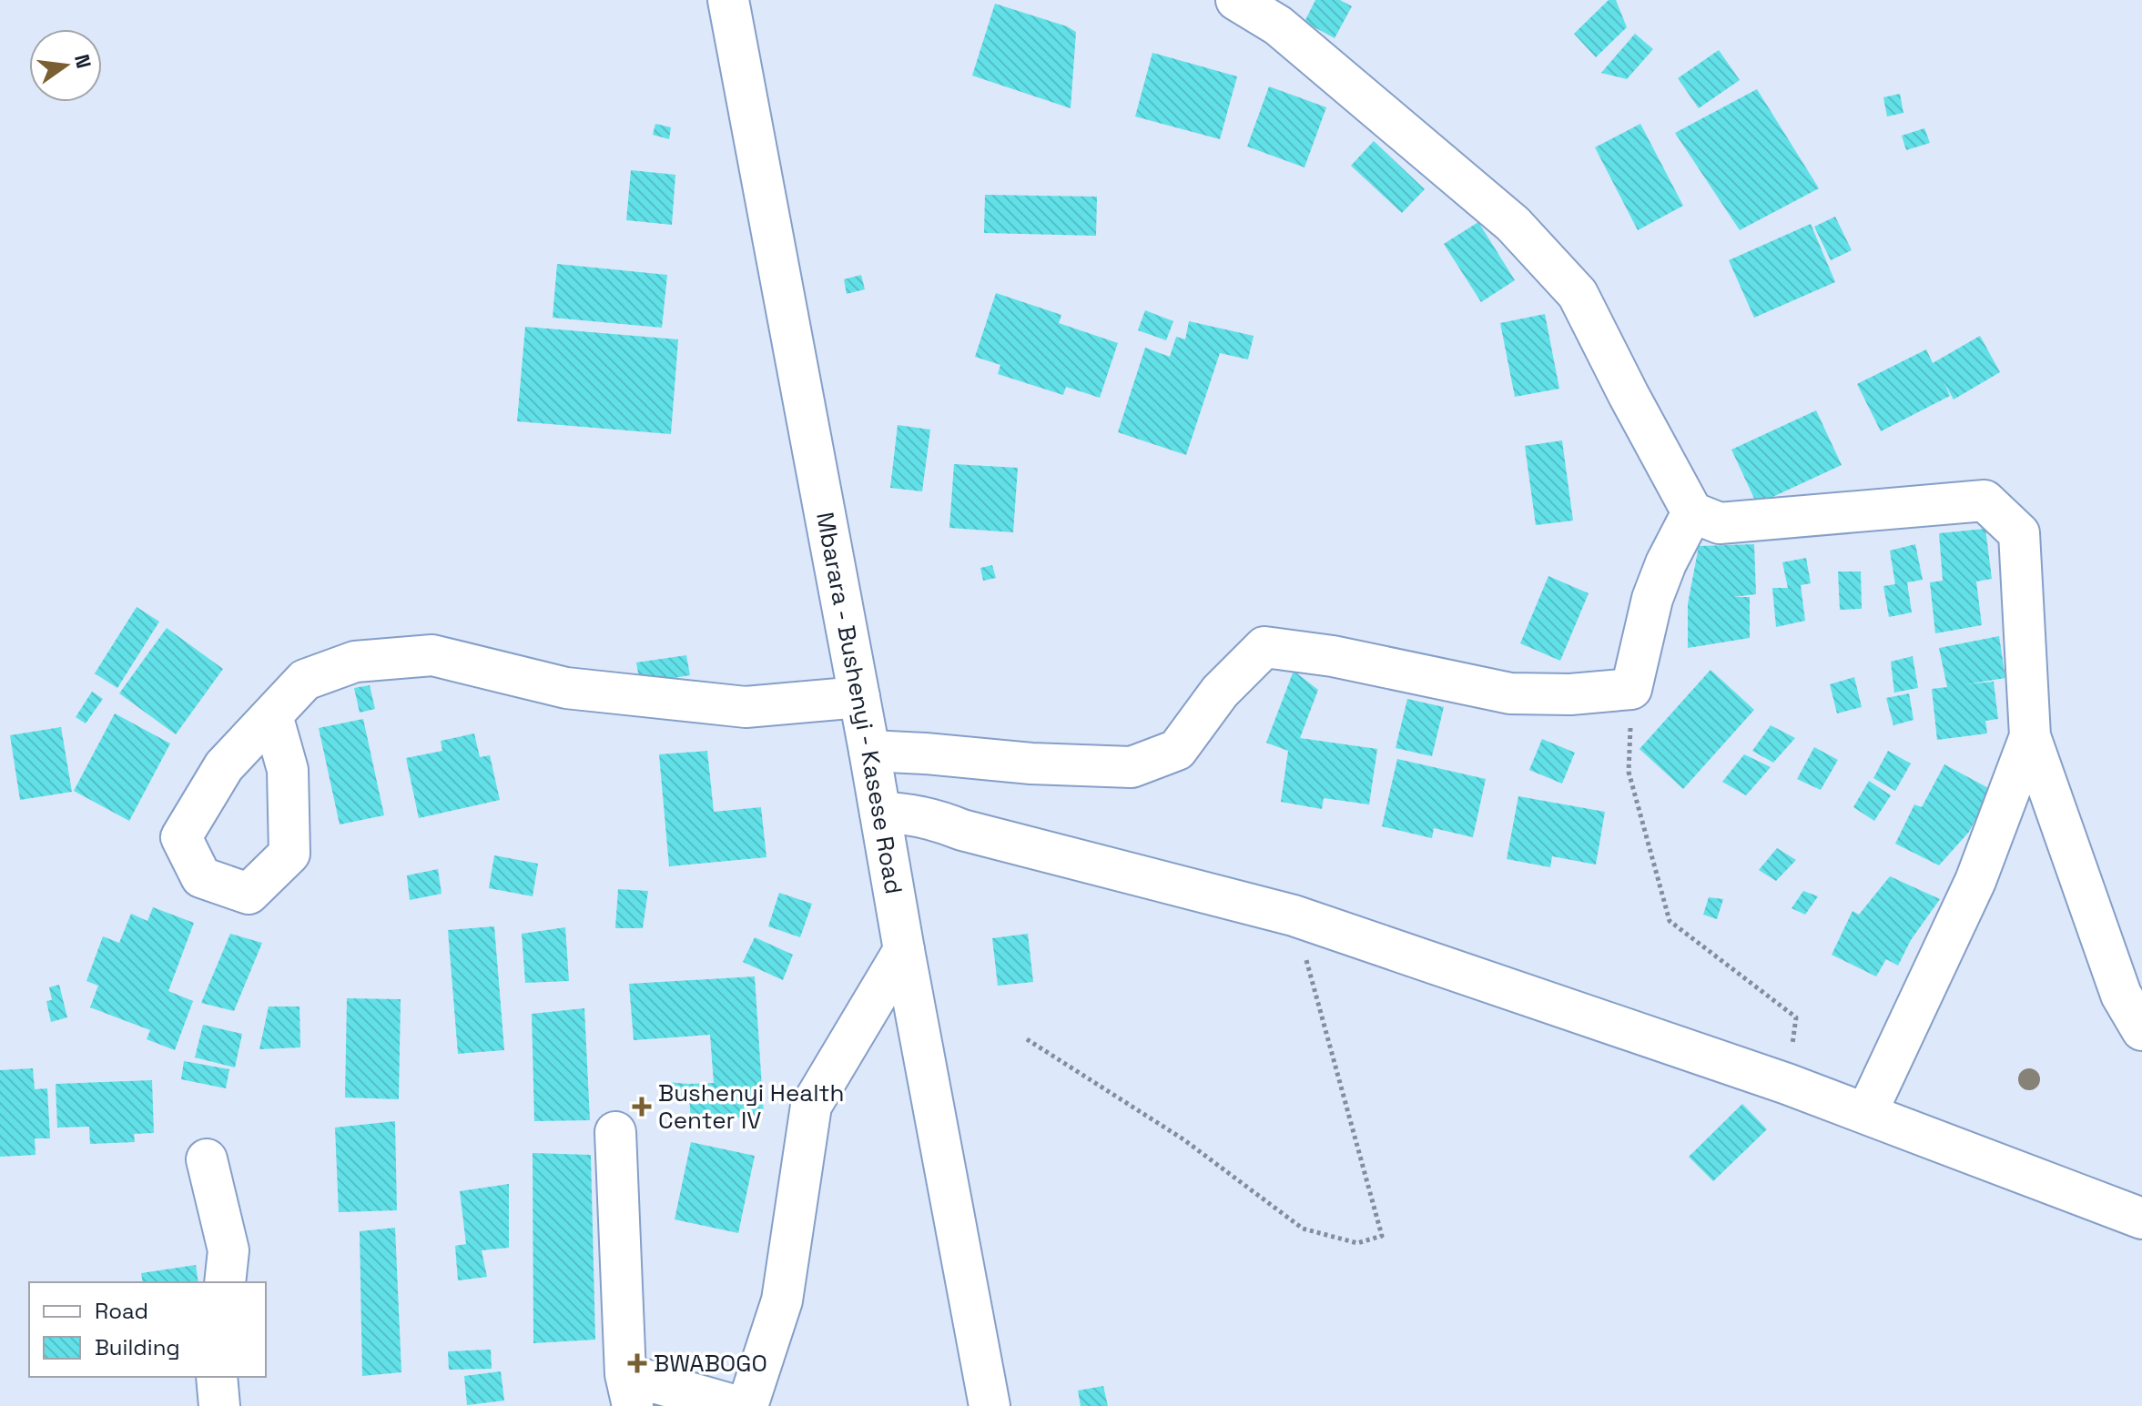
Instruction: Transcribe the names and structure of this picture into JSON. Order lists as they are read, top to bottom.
{
  "streets": {
    "street": ["Mbarara - Bushenyi - Kasese Road"]
  },
  "places": {
    "health": ["Bushenyi Health Center IV", "BWABOGO"]
  },
  "legend": ["Road", "Building"],
  "north": "right"
}
